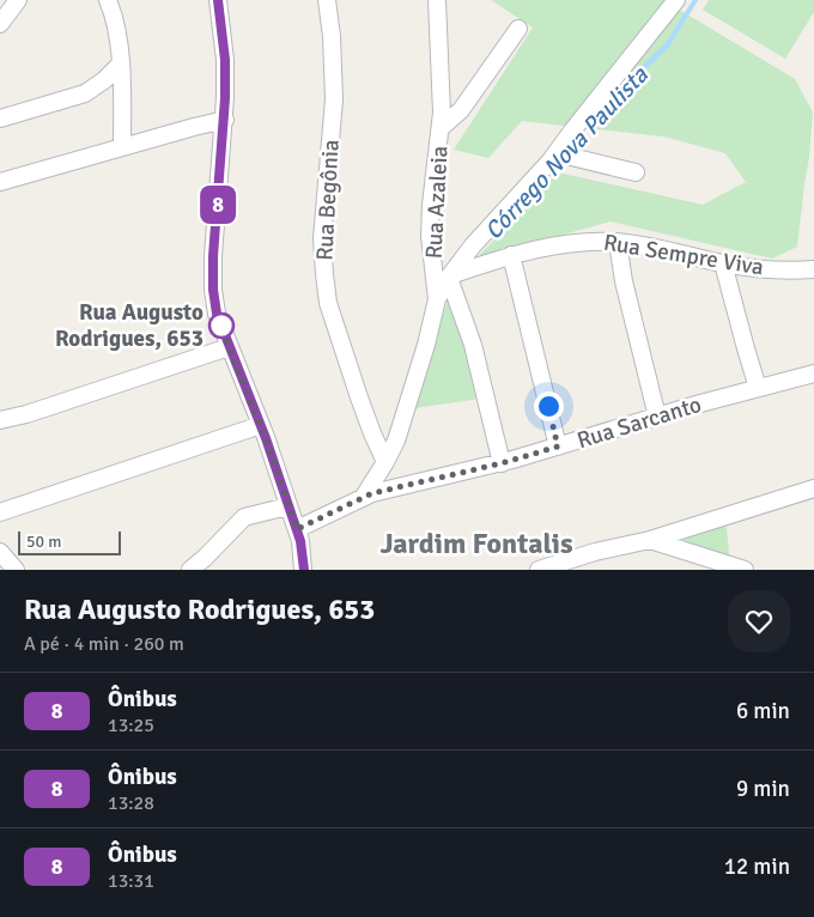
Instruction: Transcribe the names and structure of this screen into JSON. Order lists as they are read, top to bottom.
{
  "streets": {
    "street": [
      "Rua Begônia",
      "Rua Azaleia",
      "Rua Sempre Viva",
      "Rua Sarcanto"
    ]
  },
  "crossings": [
    ["Rua Begônia", "Rua Azaleia"],
    ["Rua Azaleia", "Rua Sarcanto"]
  ],
  "districts": ["Jardim Fontalis"],
  "water": ["Córrego Nova Paulista"],
  "places": ["Rua Augusto Rodrigues, 653"],
  "lines": ["bus line 8"],
  "scale_bar": "50 m",
  "page": {
    "on_map": "8",
    "scale": "50 m",
    "heading": ["Rua Augusto Rodrigues, 653", "A pé · 4 min · 260 m"],
    "list": [
      {
        "mark": "8",
        "name": "Ônibus",
        "note": "13:25",
        "value": "6 min"
      },
      {
        "mark": "8",
        "name": "Ônibus",
        "note": "13:28",
        "value": "9 min"
      },
      {
        "mark": "8",
        "name": "Ônibus",
        "note": "13:31",
        "value": "12 min"
      }
    ]
  }
}
